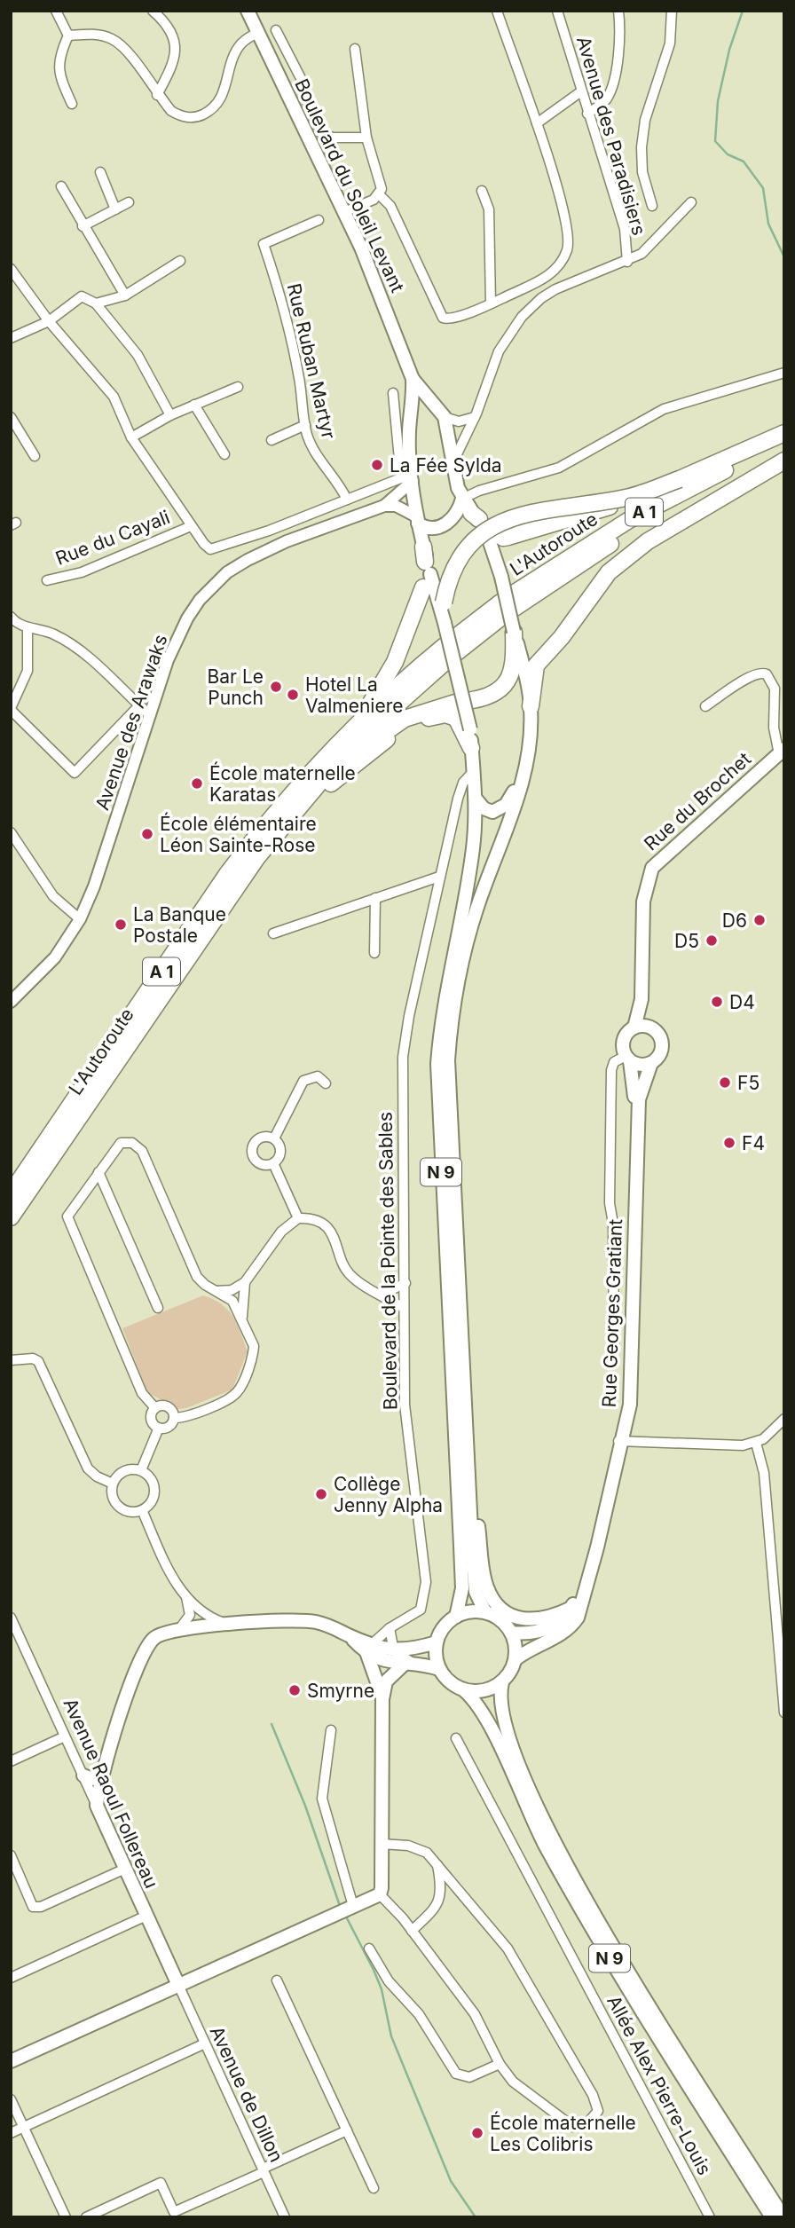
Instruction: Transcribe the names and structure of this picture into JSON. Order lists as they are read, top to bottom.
{
  "streets": {
    "highway": ["A 1", "L'Autoroute"],
    "main road": [
      "Boulevard du Soleil Levant",
      "Rue du Brochet",
      "N 9",
      "Rue Georges Gratiant",
      "Avenue Raoul Follereau"
    ],
    "street": [
      "Avenue des Paradisiers",
      "Rue Ruban Martyr",
      "Rue du Cayali",
      "Avenue des Arawaks",
      "Boulevard de la Pointe des Sables",
      "Allée Alex Pierre-Louis",
      "Avenue de Dillon"
    ]
  },
  "crossings": [
    ["Boulevard du Soleil Levant", "Avenue des Arawaks"],
    ["N 9", "Boulevard de la Pointe des Sables"],
    ["Avenue Raoul Follereau", "Avenue de Dillon"]
  ],
  "places": [
    "La Fée Sylda",
    "Bar Le Punch",
    "Hotel La Valmeniere",
    "École maternelle Karatas",
    "École élémentaire Léon Sainte-Rose",
    "D6",
    "La Banque Postale",
    "D5",
    "D4",
    "F5",
    "F4",
    "Collège Jenny Alpha",
    "Smyrne",
    "École maternelle Les Colibris"
  ]
}
